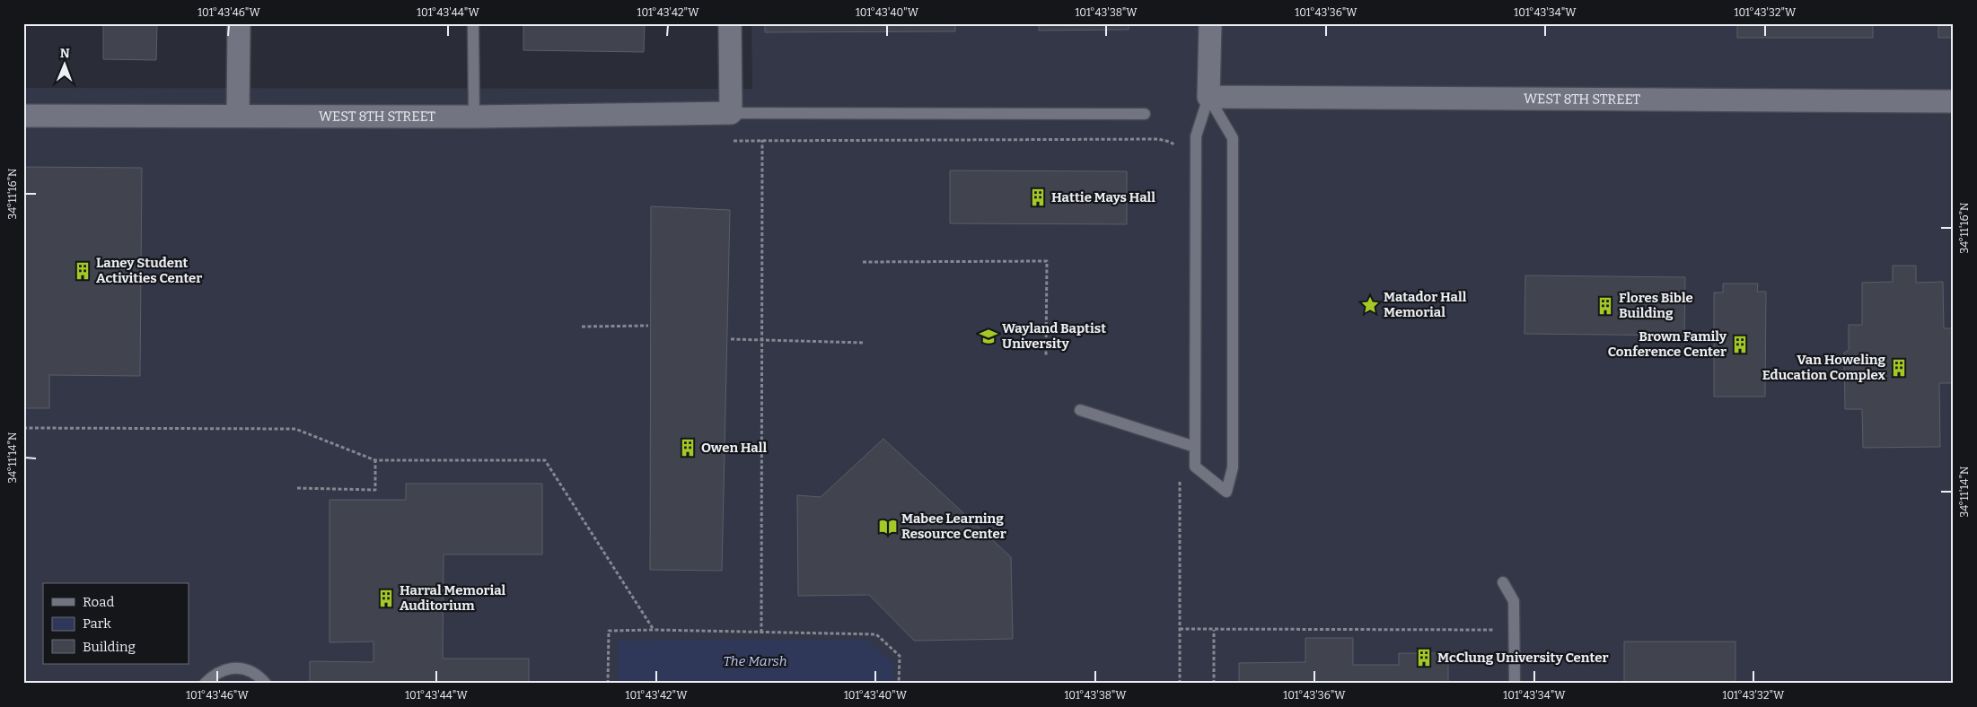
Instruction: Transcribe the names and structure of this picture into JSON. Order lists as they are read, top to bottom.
{
  "streets": {
    "street": ["WEST 8TH STREET"]
  },
  "parks": ["The Marsh"],
  "places": {
    "building": [
      "Hattie Mays Hall",
      "Laney Student Activities Center",
      "Flores Bible Building",
      "Brown Family Conference Center",
      "Van Howeling Education Complex",
      "Owen Hall",
      "Harral Memorial Auditorium",
      "McClung University Center"
    ],
    "place": ["Matador Hall Memorial"],
    "school or university": ["Wayland Baptist University"],
    "library": ["Mabee Learning Resource Center"]
  },
  "legend": ["Road", "Park", "Building"],
  "north": "top",
  "coordinates": [
    "101°43'46\"W",
    "101°43'44\"W",
    "101°43'42\"W",
    "101°43'40\"W",
    "101°43'38\"W",
    "101°43'36\"W",
    "101°43'34\"W",
    "101°43'32\"W",
    "34°11'16\"N",
    "34°11'14\"N"
  ]
}
